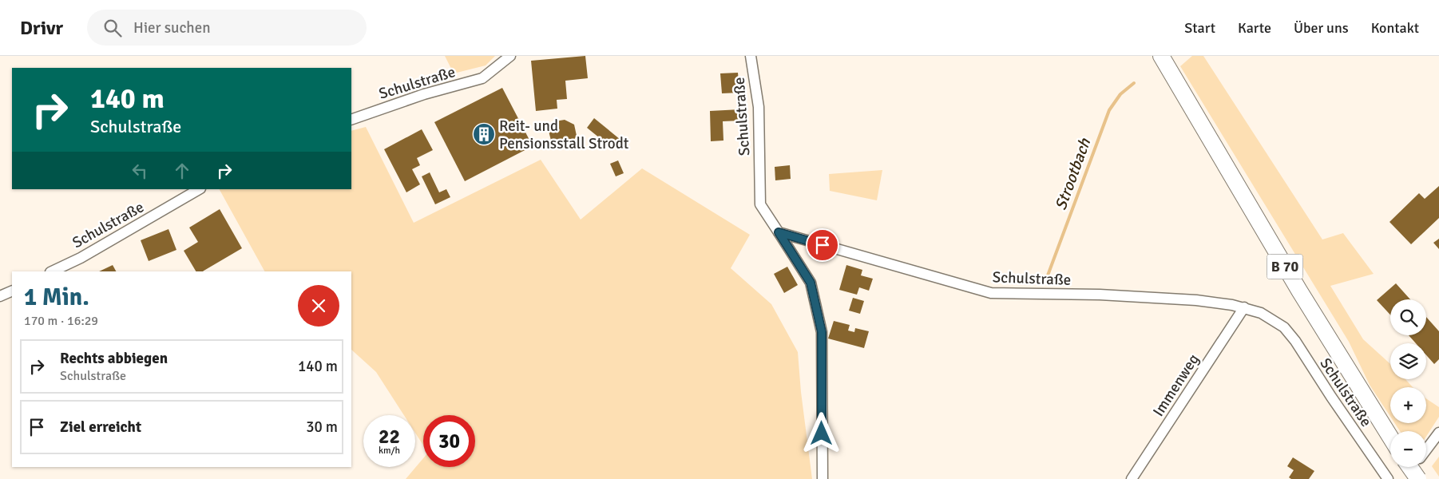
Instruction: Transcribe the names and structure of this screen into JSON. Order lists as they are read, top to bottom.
{
  "streets": {
    "main road": ["B 70"],
    "street": ["Schulstraße", "Immenweg"]
  },
  "crossings": [
    ["Schulstraße", "Immenweg"]
  ],
  "water": ["Strootbach"],
  "places": {
    "building": ["Reit- und Pensionsstall Strodt"]
  },
  "page": {
    "header": "Drivr",
    "search": "Hier suchen",
    "nav": [
      "Start",
      "Karte",
      "Über uns",
      "Kontakt"
    ],
    "turn": ["140 m", "Schulstraße"],
    "heading": ["1 Min.", "170 m · 16:29"],
    "map_buttons": ["+", "−"],
    "list": [
      {
        "name": "Rechts abbiegen",
        "note": "Schulstraße",
        "value": "140 m"
      },
      {
        "name": "Ziel erreicht",
        "value": "30 m"
      }
    ],
    "speed": "22 km/h",
    "limit": "30"
  }
}
